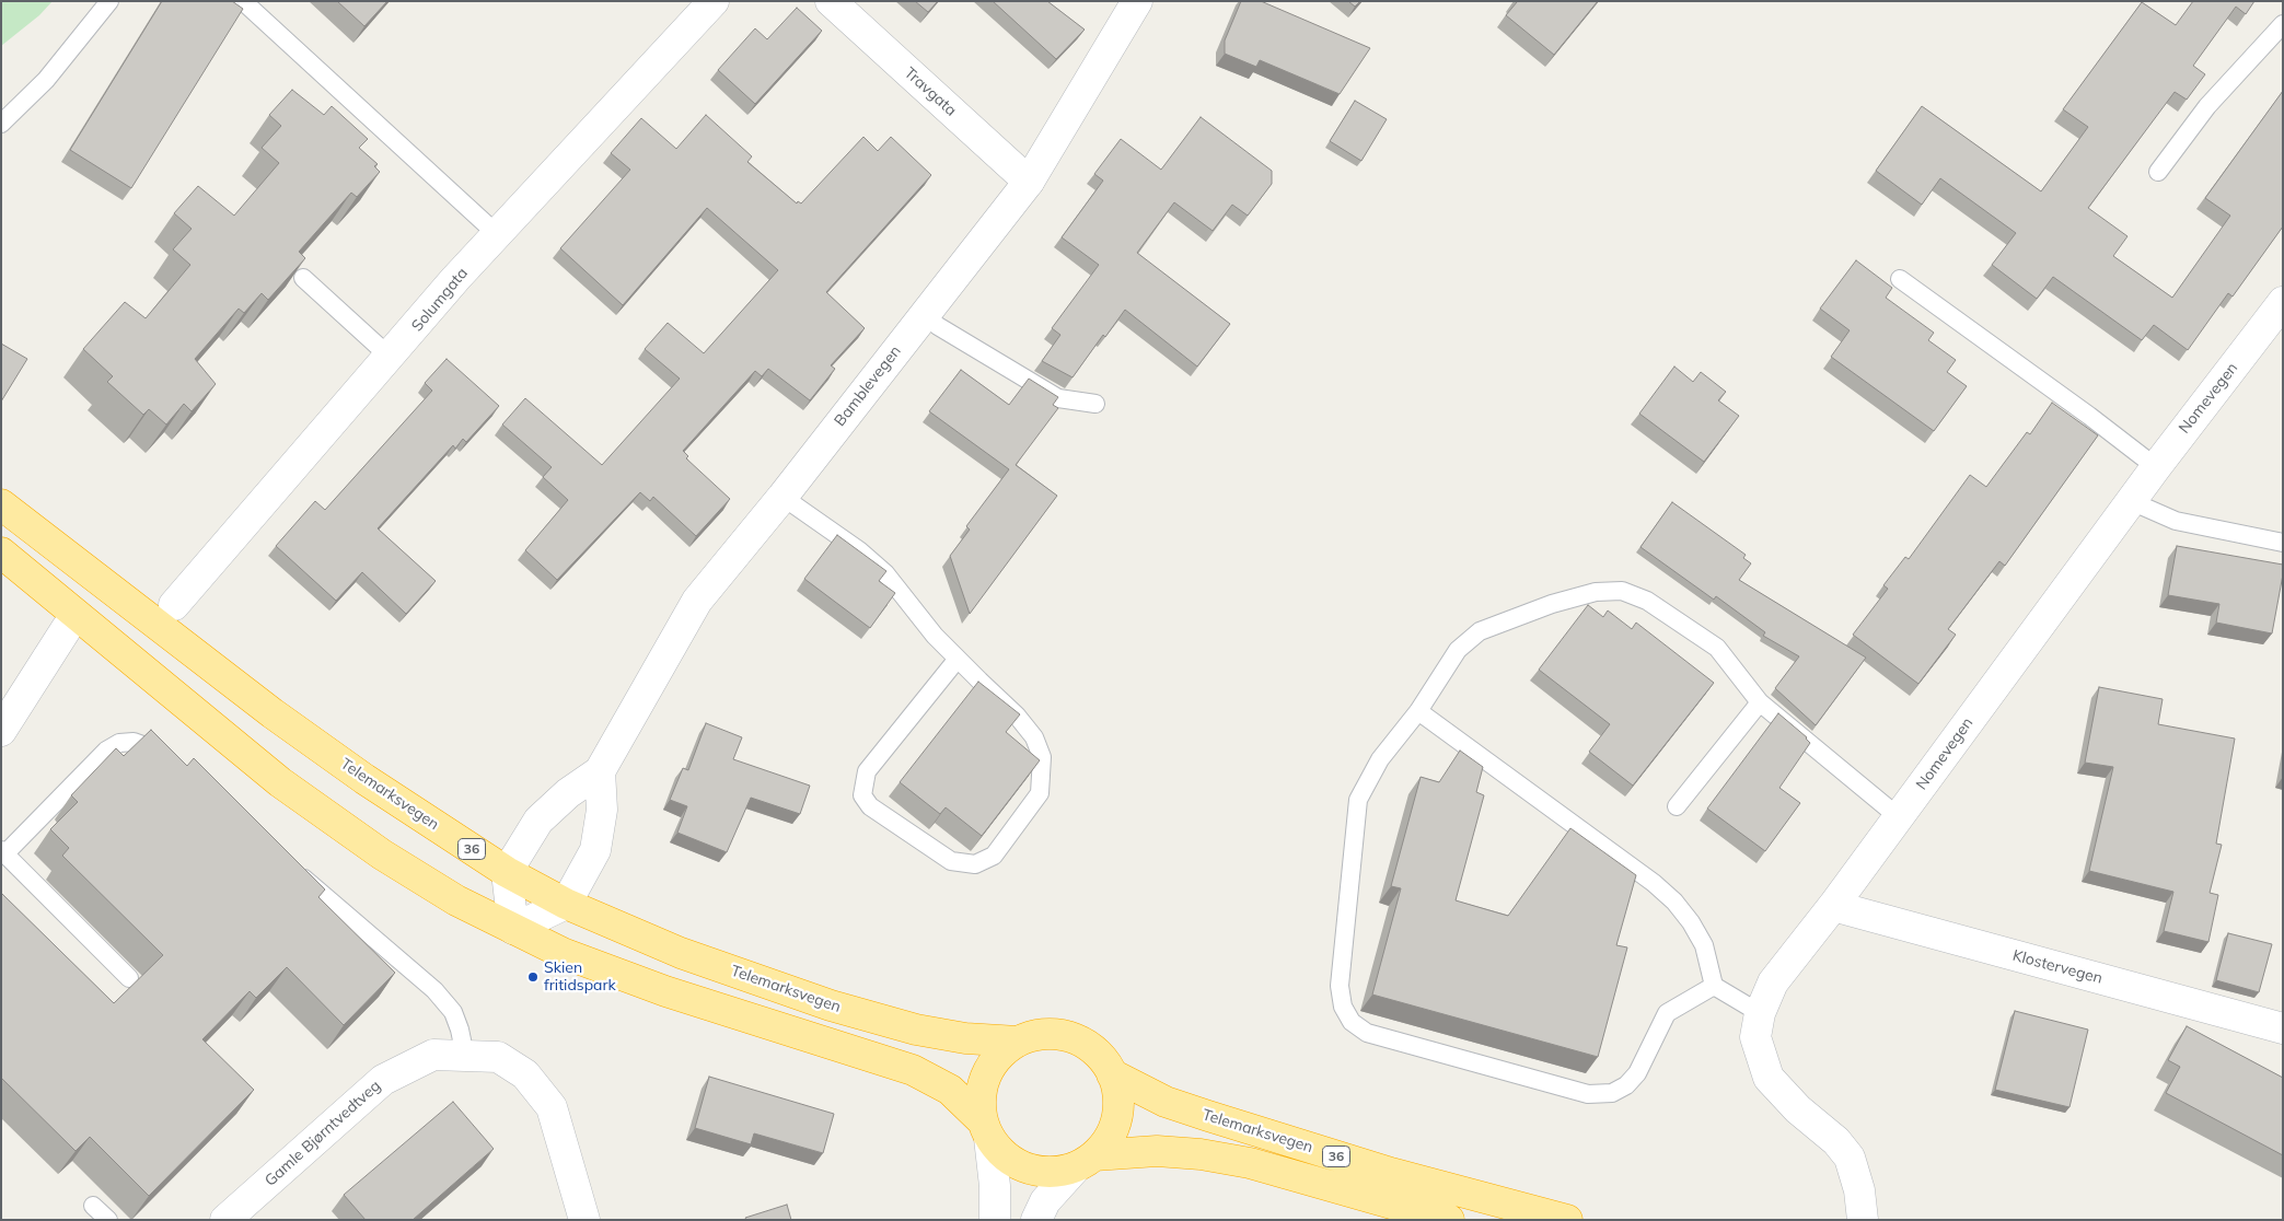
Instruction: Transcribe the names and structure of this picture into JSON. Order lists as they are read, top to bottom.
{
  "streets": {
    "highway": ["Telemarksvegen", "36"],
    "street": [
      "Travgata",
      "Solumgata",
      "Bamblevegen",
      "Nomevegen",
      "Klostervegen",
      "Gamle Bjørntvedtveg"
    ]
  },
  "crossings": [
    ["Travgata", "Bamblevegen"],
    ["Bamblevegen", "Telemarksvegen"],
    ["Nomevegen", "Klostervegen"],
    ["Telemarksvegen", "36"]
  ],
  "places": ["Skien fritidspark"]
}
